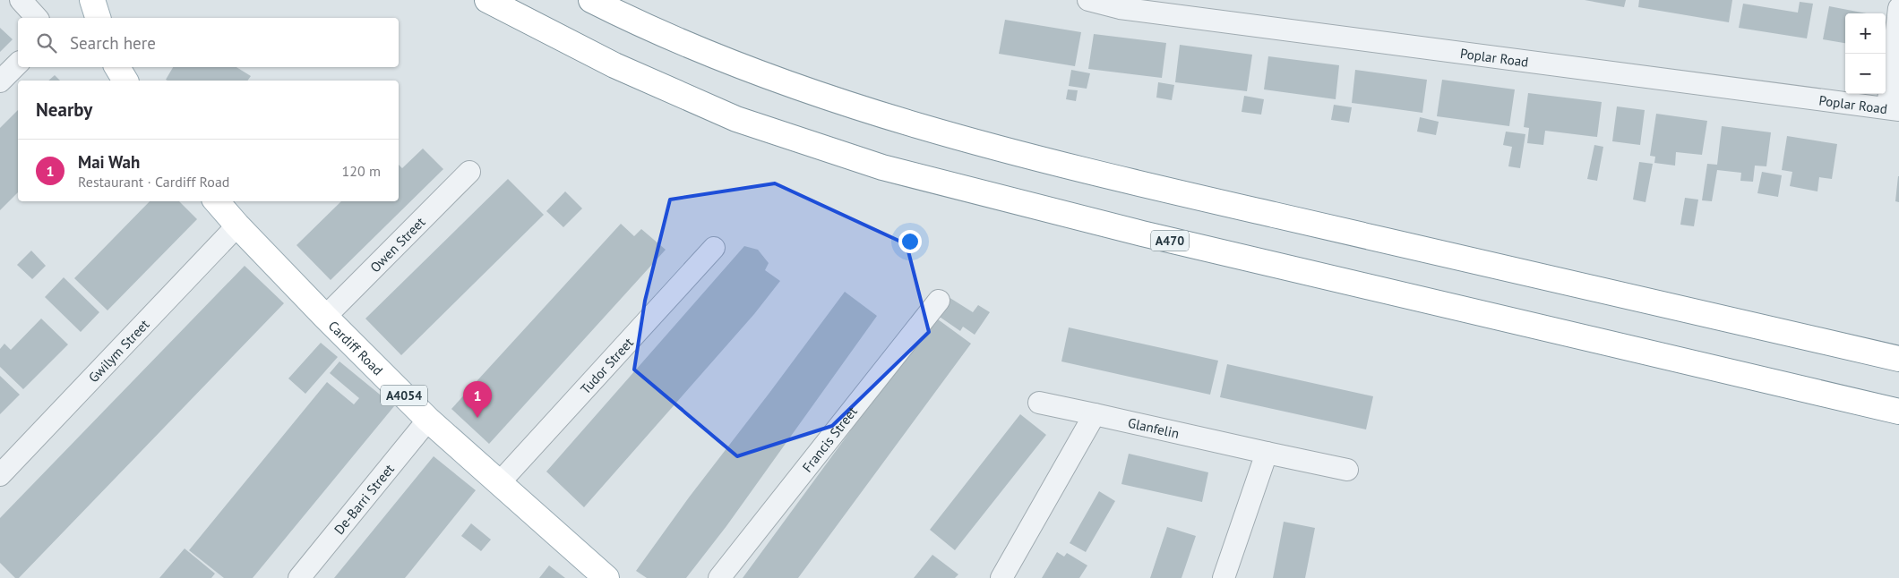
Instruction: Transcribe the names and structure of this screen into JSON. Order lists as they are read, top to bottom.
{
  "streets": {
    "main road": ["A470", "Cardiff Road", "A4054"],
    "street": [
      "Poplar Road",
      "Owen Street",
      "Gwilym Street",
      "Tudor Street",
      "Glanfelin",
      "Francis Street",
      "De-Barri Street"
    ]
  },
  "crossings": [
    ["Owen Street", "Cardiff Road"],
    ["Cardiff Road", "Gwilym Street"],
    ["Cardiff Road", "Tudor Street"],
    ["Cardiff Road", "De-Barri Street"]
  ],
  "page": {
    "map_buttons": ["+", "−"],
    "search": "Search here",
    "heading": "Nearby",
    "list": [
      {
        "mark": "1",
        "name": "Mai Wah",
        "note": "Restaurant · Cardiff Road",
        "value": "120 m"
      }
    ],
    "pins": "1"
  }
}
